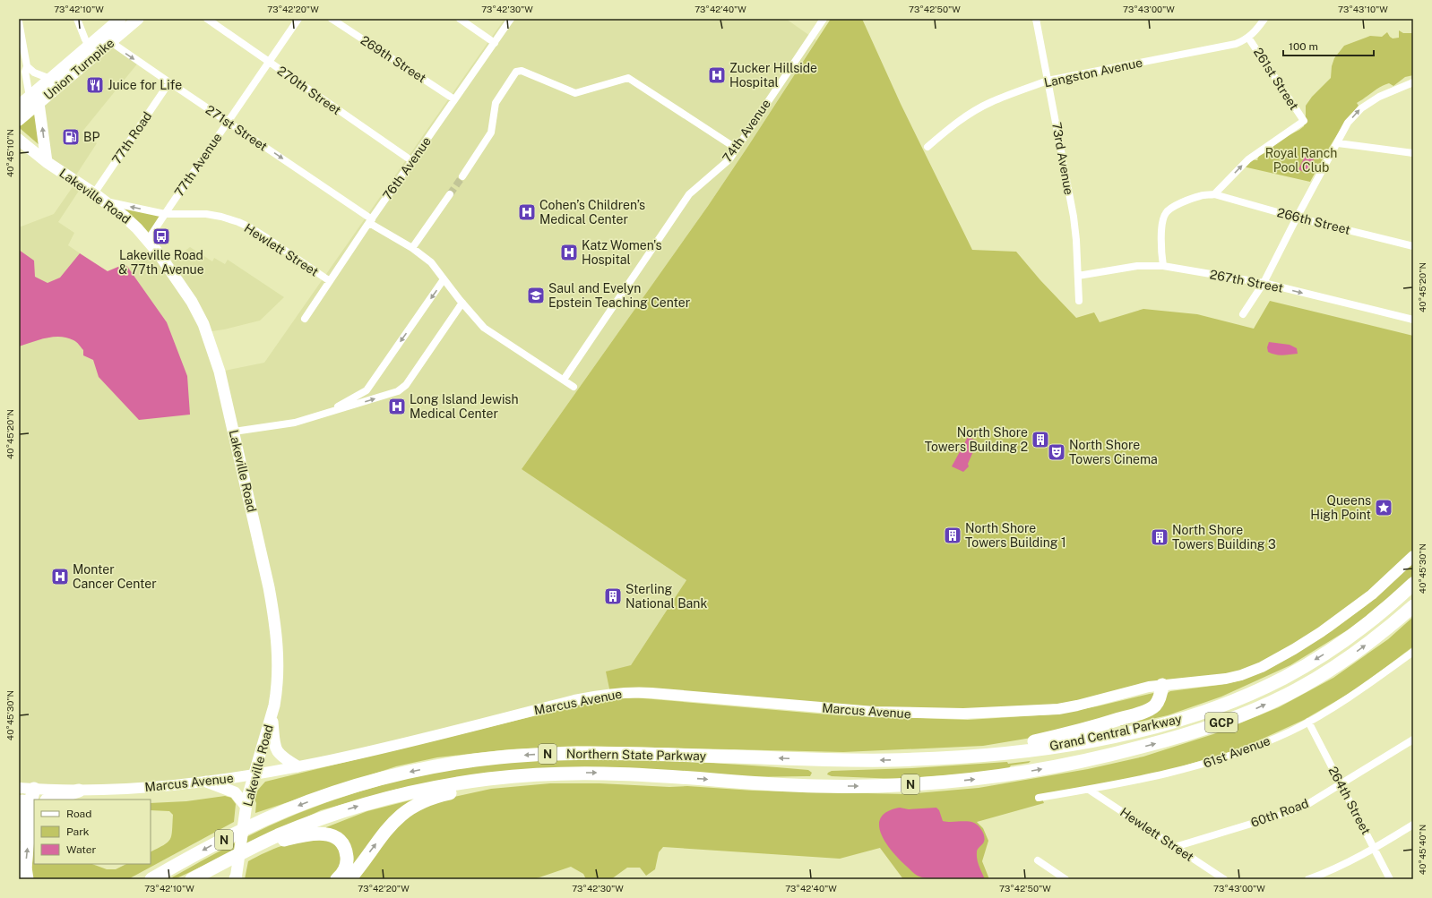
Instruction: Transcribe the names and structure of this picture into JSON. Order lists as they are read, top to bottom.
{
  "streets": {
    "highway": [
      "GCP",
      "Grand Central Parkway",
      "N",
      "Northern State Parkway"
    ],
    "main road": ["Union Turnpike", "Lakeville Road", "Marcus Avenue"],
    "street": [
      "269th Street",
      "Langston Avenue",
      "261st Street",
      "270th Street",
      "271st Street",
      "74th Avenue",
      "77th Road",
      "73rd Avenue",
      "77th Avenue",
      "76th Avenue",
      "266th Street",
      "Hewlett Street",
      "267th Street",
      "61st Avenue",
      "264th Street",
      "60th Road"
    ]
  },
  "crossings": [
    ["269th Street", "76th Avenue"],
    ["Union Turnpike", "271st Street"],
    ["Langston Avenue", "261st Street"],
    ["Langston Avenue", "73rd Avenue"],
    ["261st Street", "266th Street"],
    ["270th Street", "77th Avenue"],
    ["270th Street", "76th Avenue"],
    ["271st Street", "74th Avenue"],
    ["271st Street", "77th Road"],
    ["271st Street", "77th Avenue"],
    ["271st Street", "76th Avenue"],
    ["77th Road", "Lakeville Road"],
    ["73rd Avenue", "267th Street"],
    ["77th Avenue", "Lakeville Road"],
    ["77th Avenue", "Hewlett Street"],
    ["76th Avenue", "Hewlett Street"],
    ["Lakeville Road", "Hewlett Street"],
    ["Lakeville Road", "Marcus Avenue"],
    ["Lakeville Road", "Northern State Parkway"],
    ["Hewlett Street", "61st Avenue"],
    ["Hewlett Street", "60th Road"],
    ["Grand Central Parkway", "Northern State Parkway"],
    ["61st Avenue", "264th Street"],
    ["264th Street", "60th Road"]
  ],
  "one_way": ["271st Street", "267th Street"],
  "parks": ["Royal Ranch Pool Club"],
  "places": {
    "hospital": [
      "Zucker Hillside Hospital",
      "Cohen’s Children’s Medical Center",
      "Katz Women's Hospital",
      "Long Island Jewish Medical Center",
      "Monter Cancer Center"
    ],
    "restaurant": ["Juice for Life"],
    "fuel station": ["BP"],
    "bus stop": ["Lakeville Road & 77th Avenue"],
    "school or university": ["Saul and Evelyn Epstein Teaching Center"],
    "building": [
      "North Shore Towers Building 2",
      "North Shore Towers Building 1",
      "North Shore Towers Building 3",
      "Sterling National Bank"
    ],
    "theatre": ["North Shore Towers Cinema"],
    "place": ["Queens High Point"]
  },
  "legend": ["Road", "Park", "Water"],
  "scale_bar": "100 m",
  "coordinates": [
    "73°42'10\"W",
    "73°42'20\"W",
    "73°42'30\"W",
    "73°42'40\"W",
    "73°42'50\"W",
    "73°43'00\"W",
    "73°43'10\"W",
    "40°45'10\"N",
    "40°45'20\"N",
    "40°45'30\"N",
    "40°45'40\"N"
  ]
}
